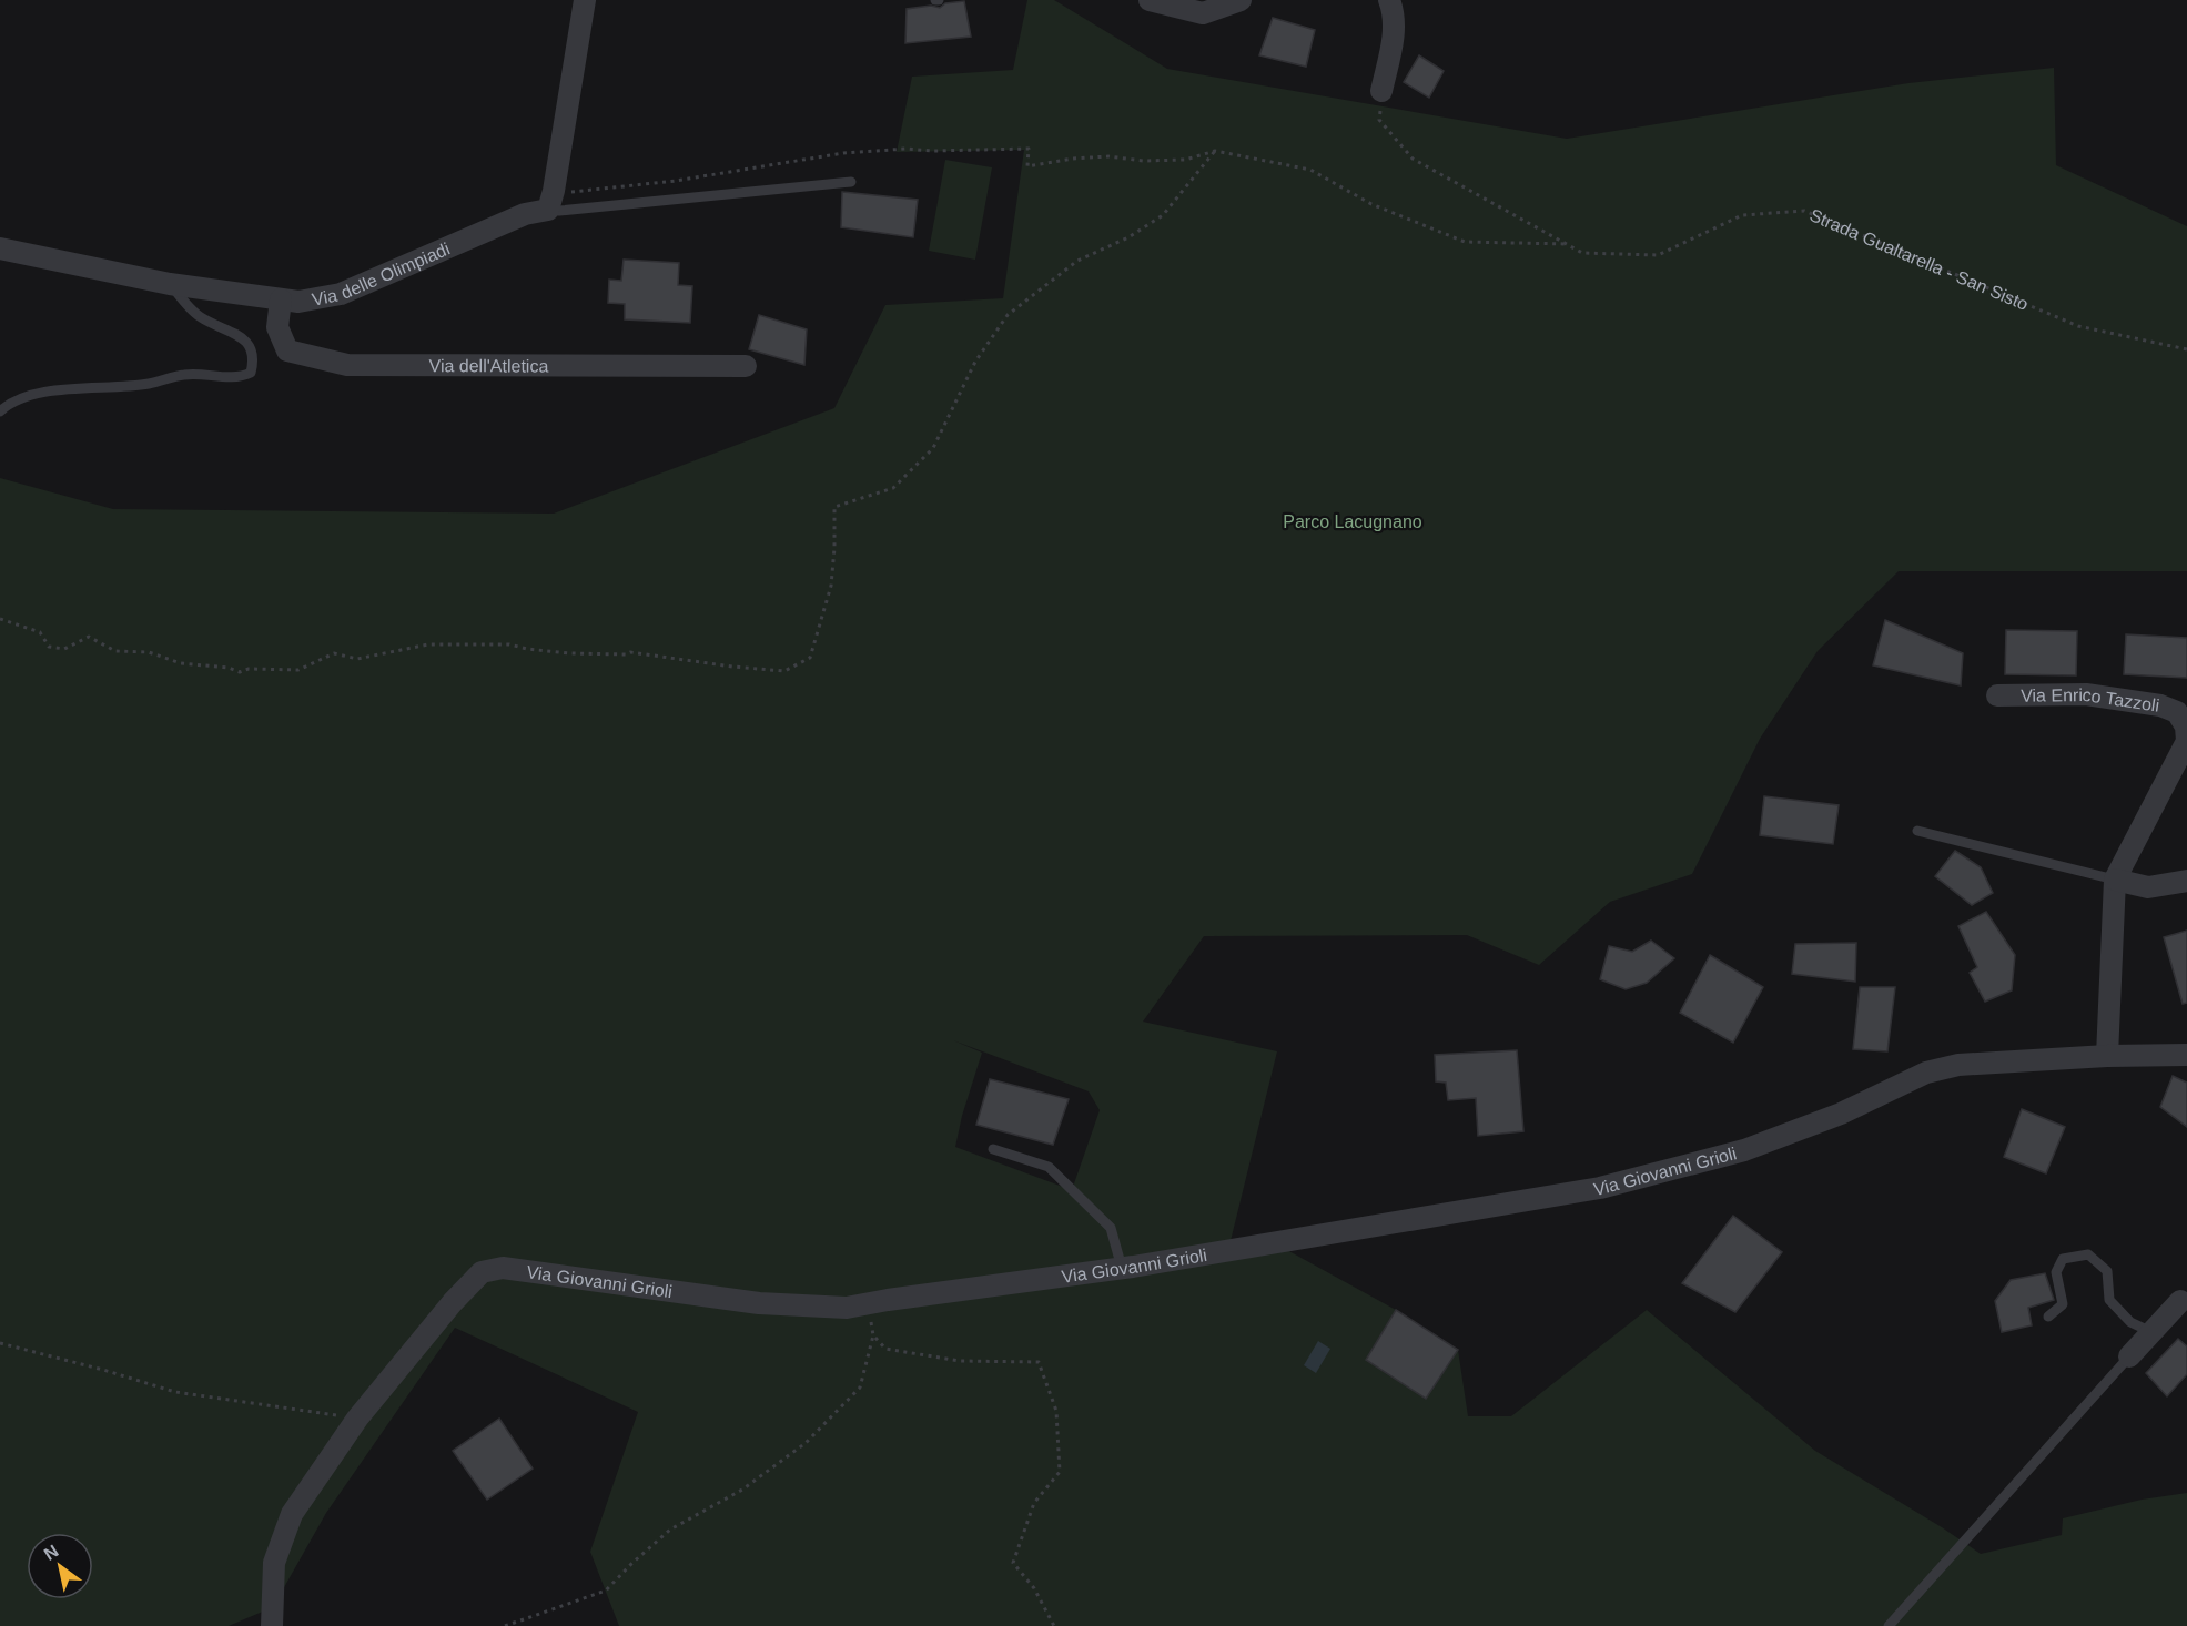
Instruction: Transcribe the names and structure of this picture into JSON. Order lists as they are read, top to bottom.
{
  "streets": {
    "street": [
      "Via delle Olimpiadi",
      "Via dell'Atletica",
      "Via Enrico Tazzoli",
      "Via Giovanni Grioli"
    ],
    "path": ["Strada Gualtarella - San Sisto"]
  },
  "crossings": [
    ["Via delle Olimpiadi", "Via dell'Atletica"],
    ["Via Enrico Tazzoli", "Via Giovanni Grioli"]
  ],
  "parks": ["Parco Lacugnano"],
  "north": "top left"
}
